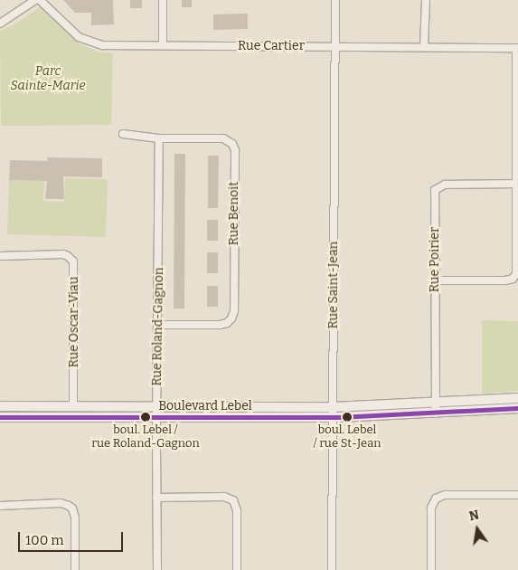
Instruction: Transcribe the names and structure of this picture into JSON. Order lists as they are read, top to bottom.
{
  "streets": {
    "street": [
      "Rue Cartier",
      "Rue Benoit",
      "Rue Poirier",
      "Rue Saint-Jean",
      "Rue Oscar-Viau",
      "Rue Roland-Gagnon",
      "Boulevard Lebel"
    ]
  },
  "crossings": [
    ["Rue Cartier", "Rue Saint-Jean"],
    ["Rue Benoit", "Rue Roland-Gagnon"],
    ["Rue Poirier", "Boulevard Lebel"],
    ["Rue Saint-Jean", "Boulevard Lebel"],
    ["Rue Oscar-Viau", "Boulevard Lebel"],
    ["Rue Roland-Gagnon", "Boulevard Lebel"]
  ],
  "parks": ["Parc Sainte-Marie"],
  "places": ["boul. Lebel / rue Roland-Gagnon", "boul. Lebel / rue St-Jean"],
  "scale_bar": "100 m",
  "north": "top"
}
